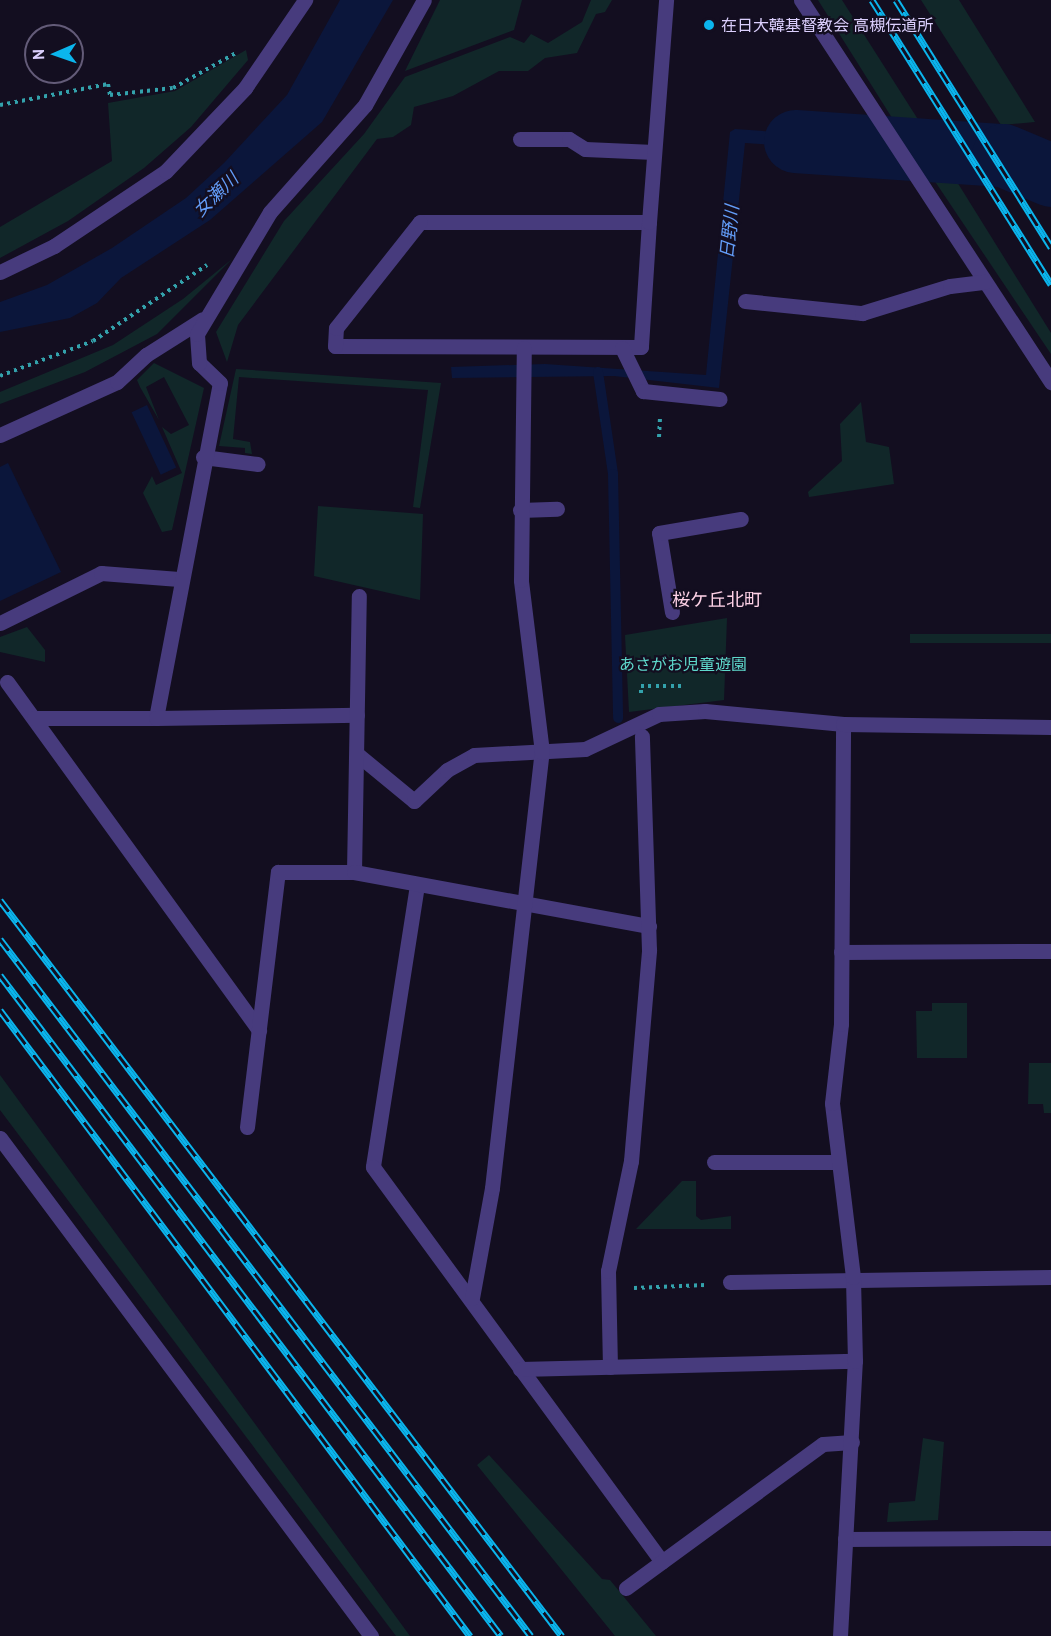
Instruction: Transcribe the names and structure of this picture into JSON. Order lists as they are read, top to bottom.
{
  "districts": ["桜ケ丘北町"],
  "water": ["女瀬川", "日野川"],
  "parks": ["あさがお児童遊園"],
  "places": ["在日大韓基督教会 高槻伝道所"],
  "north": "left"
}
